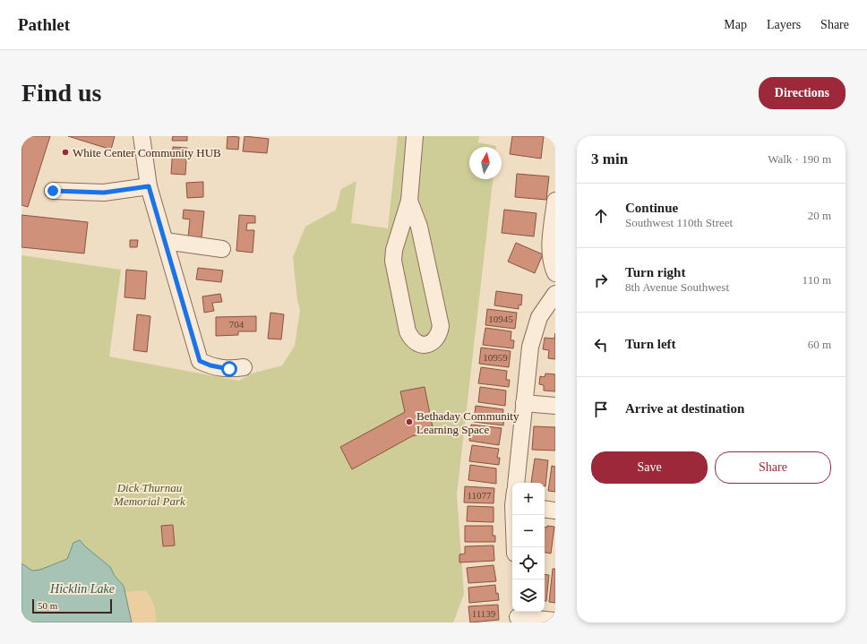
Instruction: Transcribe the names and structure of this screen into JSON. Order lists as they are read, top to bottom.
{
  "water": ["Hicklin Lake"],
  "parks": ["Dick Thurnau Memorial Park"],
  "places": ["White Center Community HUB", "Bethaday Community Learning Space"],
  "house_numbers": [
    "10945",
    "704",
    "10959",
    "11077",
    "11139"
  ],
  "scale_bar": "50 m",
  "north": "top",
  "page": {
    "header": "Pathlet",
    "nav": ["Map", "Layers", "Share"],
    "buttons": [
      "Directions",
      ["Save", "Share"]
    ],
    "title": "Find us",
    "heading": ["3 min", "Walk · 190 m"],
    "list": [
      ["Continue", "Southwest 110th Street", "20 m"],
      ["Turn right", "8th Avenue Southwest", "110 m"],
      ["Turn left", "60 m"],
      "Arrive at destination"
    ],
    "map_buttons": ["+", "−"],
    "scale": "50 m"
  }
}
